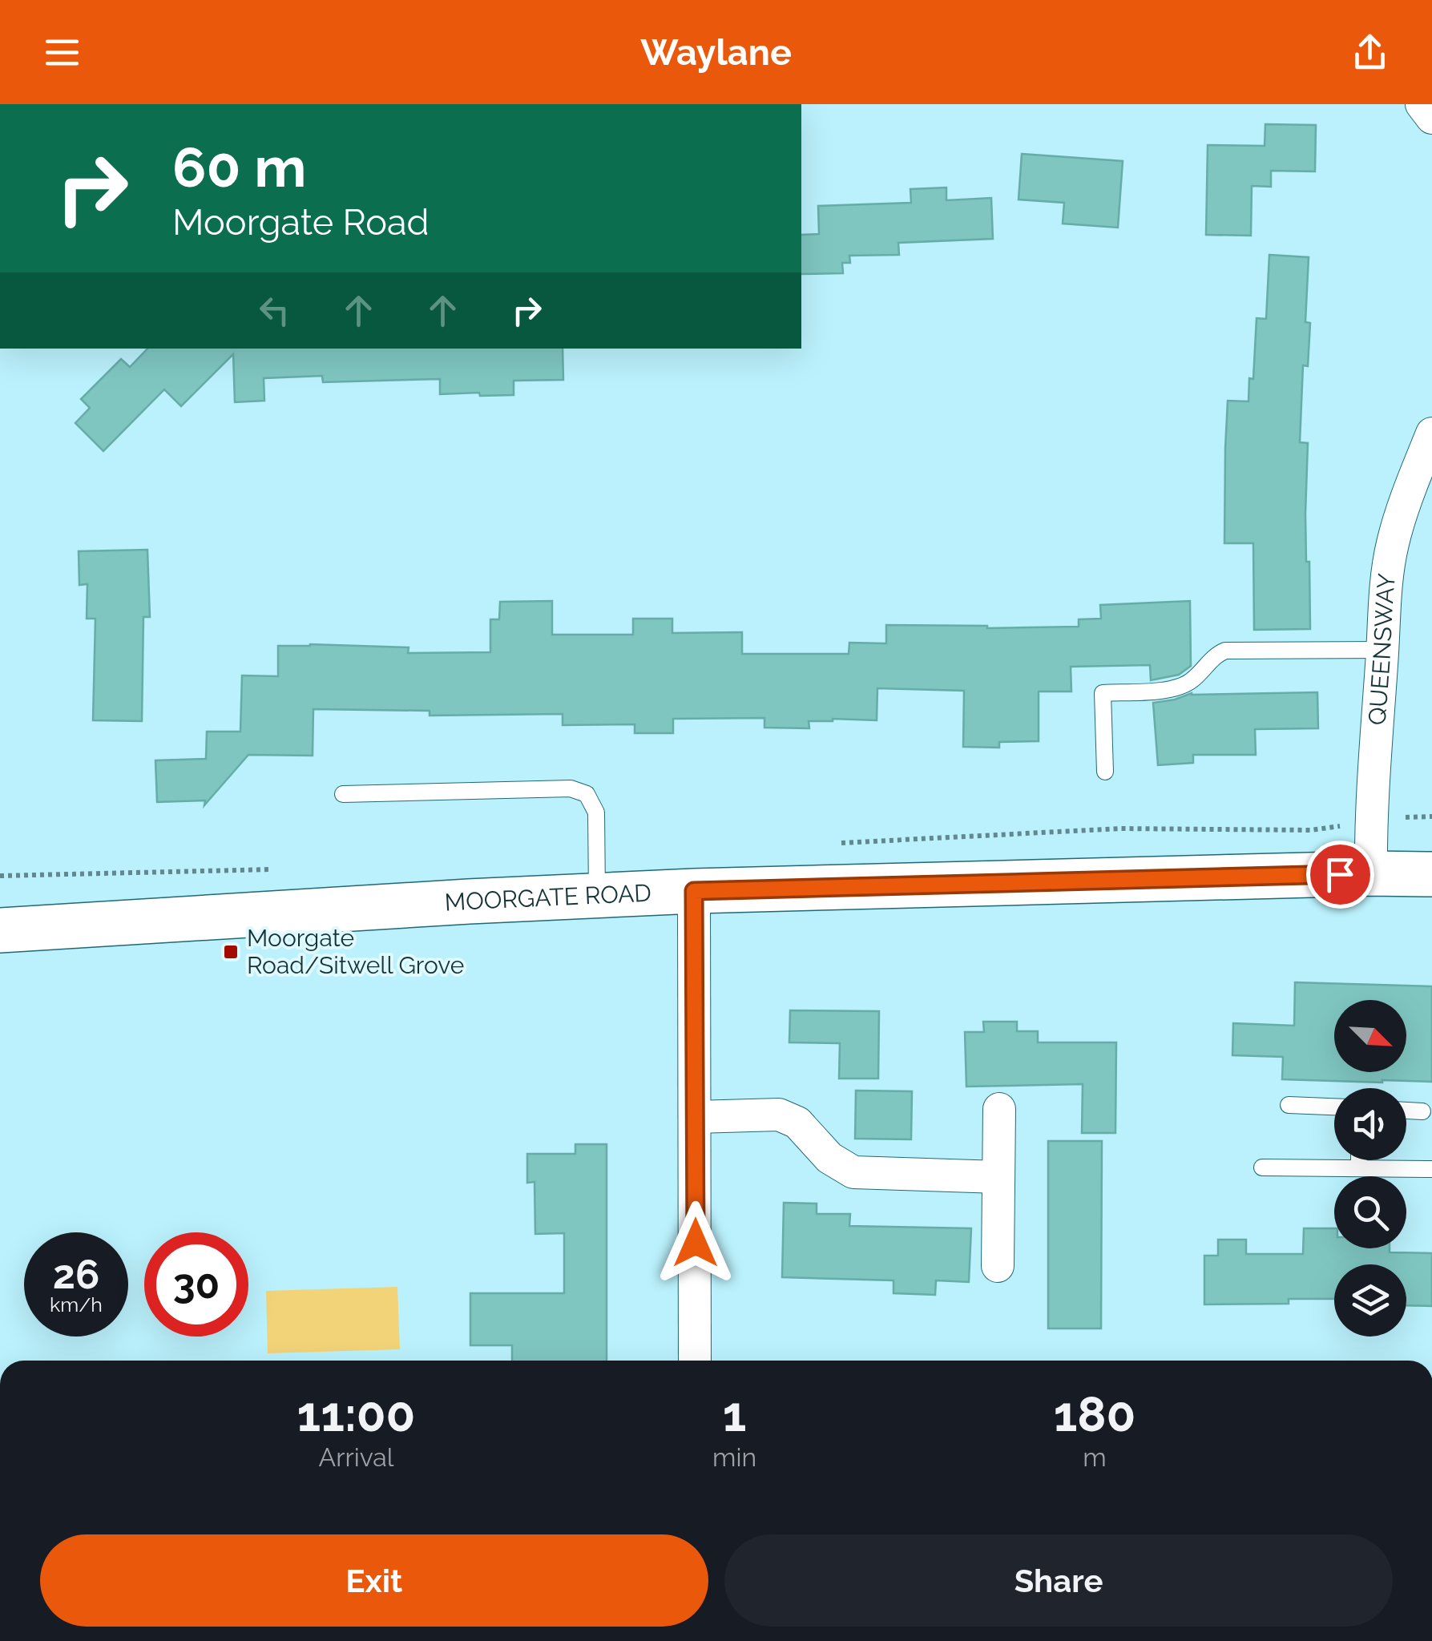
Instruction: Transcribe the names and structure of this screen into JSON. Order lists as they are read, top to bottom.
{
  "streets": {
    "main road": ["MOORGATE ROAD"],
    "street": ["QUEENSWAY"]
  },
  "crossings": [
    ["QUEENSWAY", "MOORGATE ROAD"]
  ],
  "places": {
    "transit": ["Moorgate Road/Sitwell Grove"]
  },
  "north": "bottom right",
  "page": {
    "header": "Waylane",
    "turn": ["60 m", "Moorgate Road"],
    "speed": "26 km/h",
    "limit": "30",
    "eta": [
      "11:00",
      "Arrival",
      "1",
      "min",
      "180",
      "m"
    ],
    "buttons": ["Exit", "Share"]
  }
}
